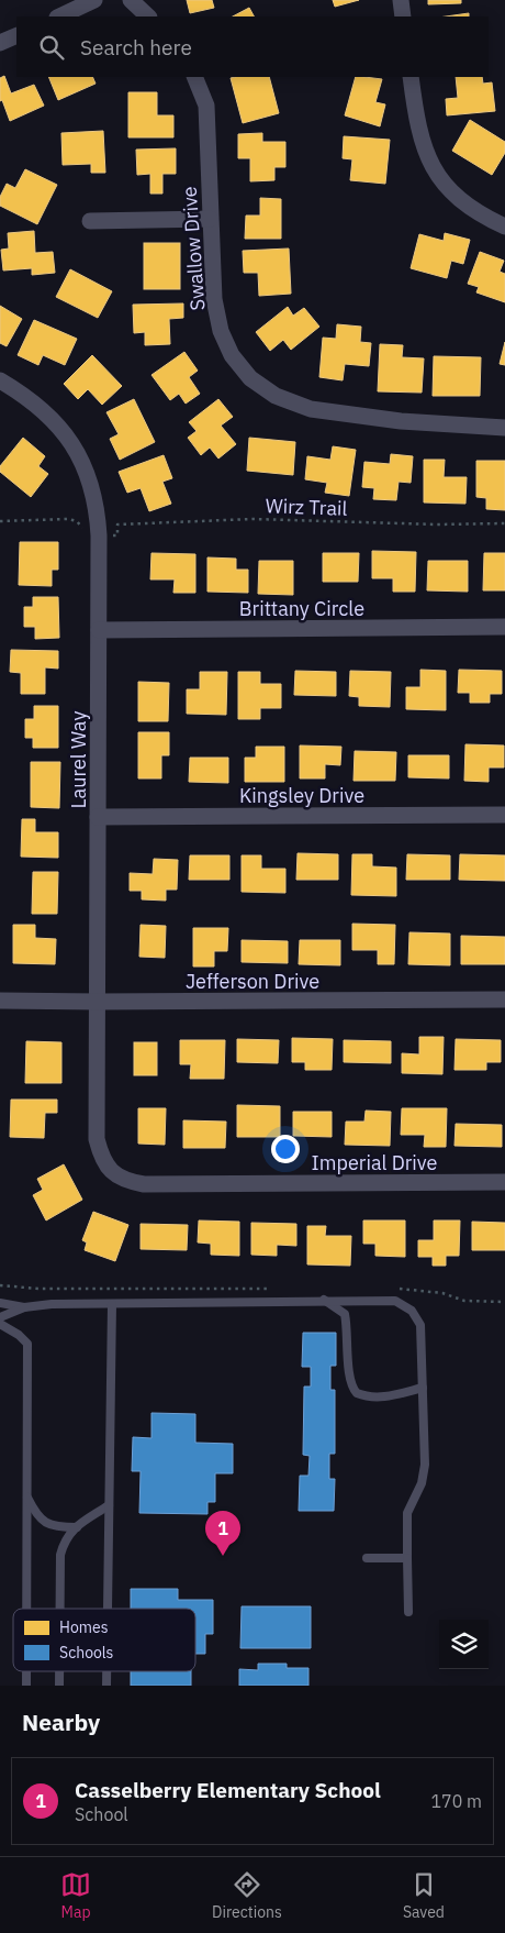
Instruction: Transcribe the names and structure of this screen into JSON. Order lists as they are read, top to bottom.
{
  "streets": {
    "street": [
      "Swallow Drive",
      "Brittany Circle",
      "Laurel Way",
      "Kingsley Drive",
      "Jefferson Drive",
      "Imperial Drive"
    ],
    "path": ["Wirz Trail"]
  },
  "crossings": [
    ["Brittany Circle", "Laurel Way"],
    ["Laurel Way", "Kingsley Drive"],
    ["Laurel Way", "Jefferson Drive"],
    ["Laurel Way", "Imperial Drive"]
  ],
  "legend": ["Homes", "Schools"],
  "page": {
    "search": "Search here",
    "pins": "1",
    "heading": "Nearby",
    "list": [
      {
        "mark": "1",
        "name": "Casselberry Elementary School",
        "note": "School",
        "value": "170 m"
      }
    ],
    "nav": ["Map", "Directions", "Saved"]
  }
}
